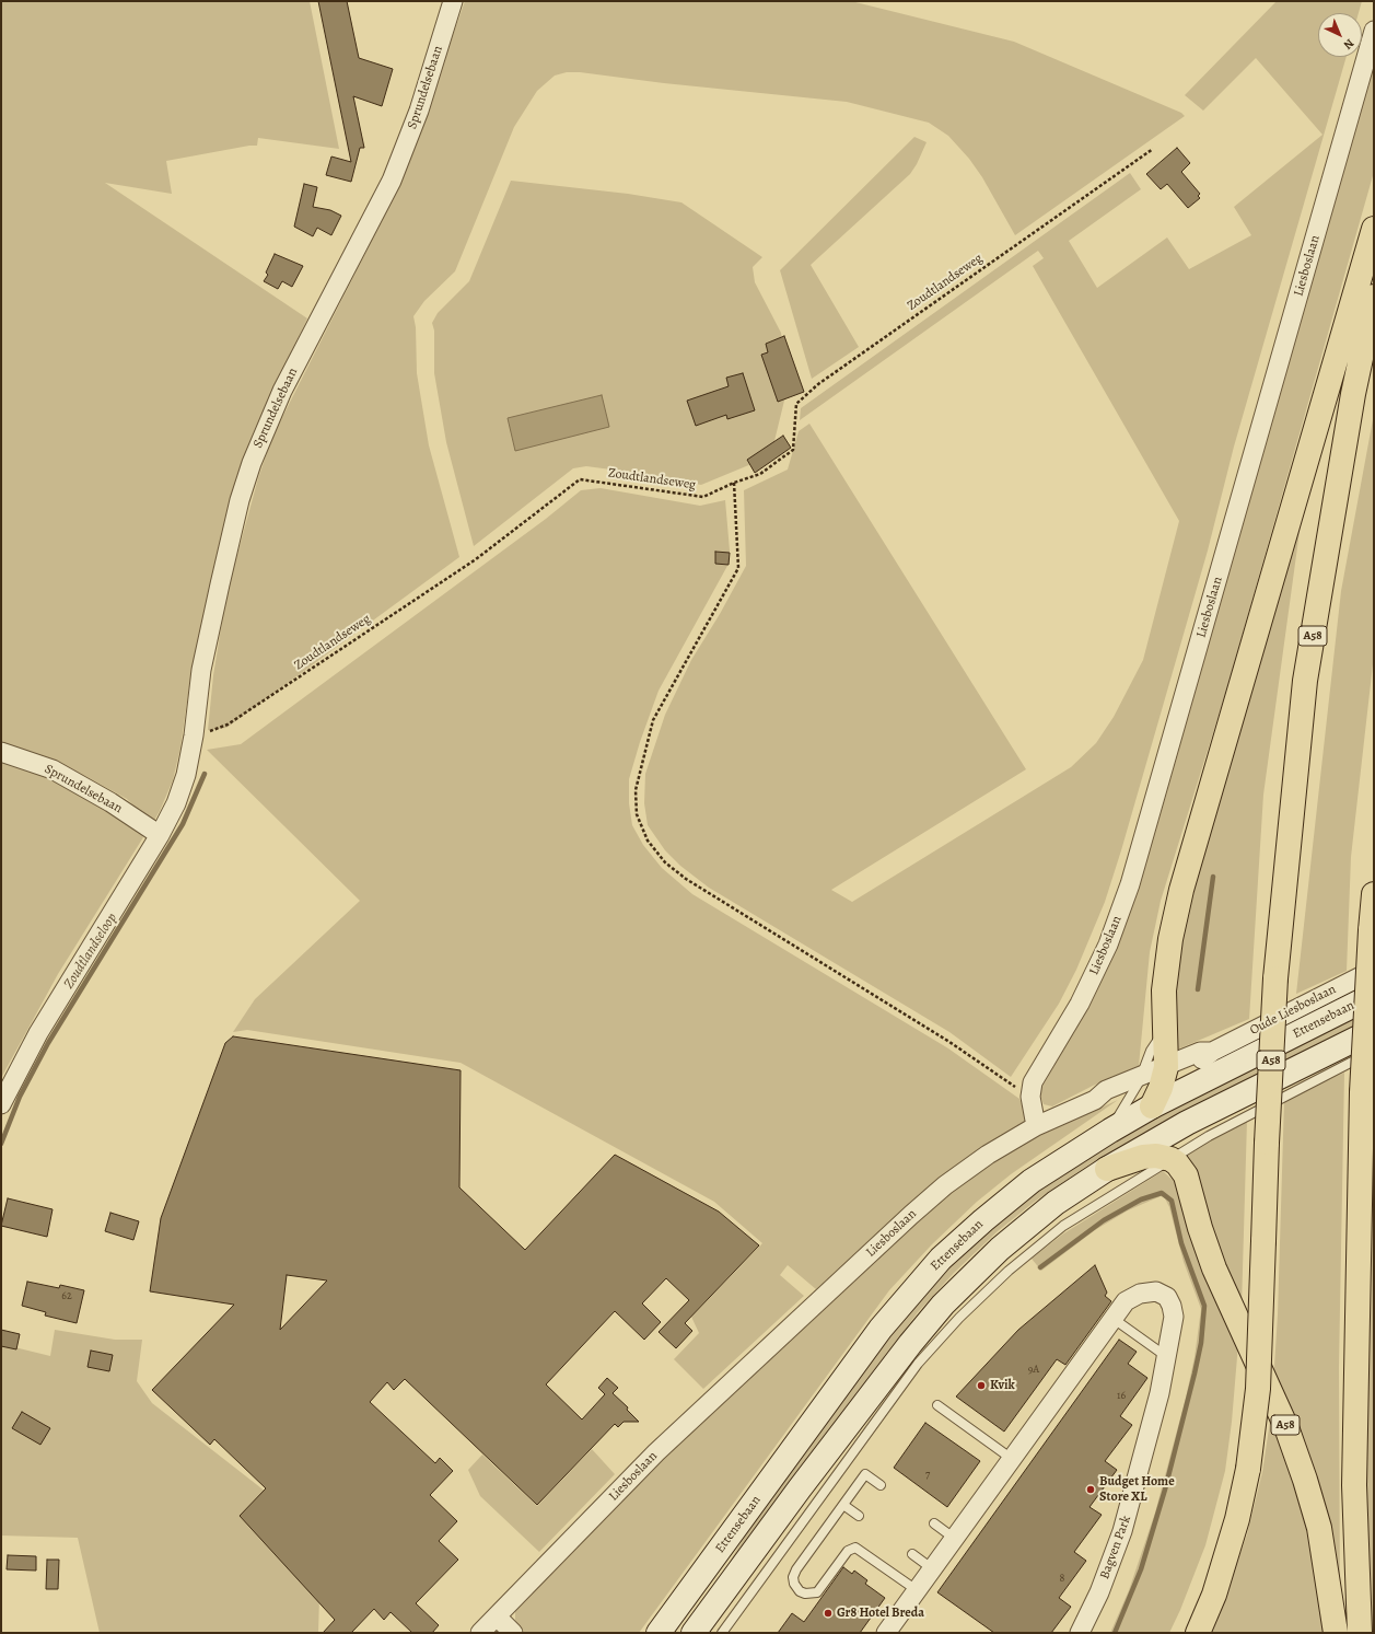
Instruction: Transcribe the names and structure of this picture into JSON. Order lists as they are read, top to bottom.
{
  "streets": {
    "highway": ["A58"],
    "main road": ["Ettensebaan"],
    "street": [
      "Sprundelsebaan",
      "Liesboslaan",
      "Oude Liesboslaan",
      "Bagven Park"
    ],
    "path": ["Zoudtlandseweg"]
  },
  "crossings": [
    ["Sprundelsebaan", "Zoudtlandseweg"],
    ["Liesboslaan", "Oude Liesboslaan"]
  ],
  "water": ["Zoudtlandseloop"],
  "places": ["Kvik", "Budget Home Store XL", "Gr8 Hotel Breda"],
  "house_numbers": [
    "62",
    "9A",
    "16",
    "7",
    "8"
  ],
  "north": "bottom right"
}
